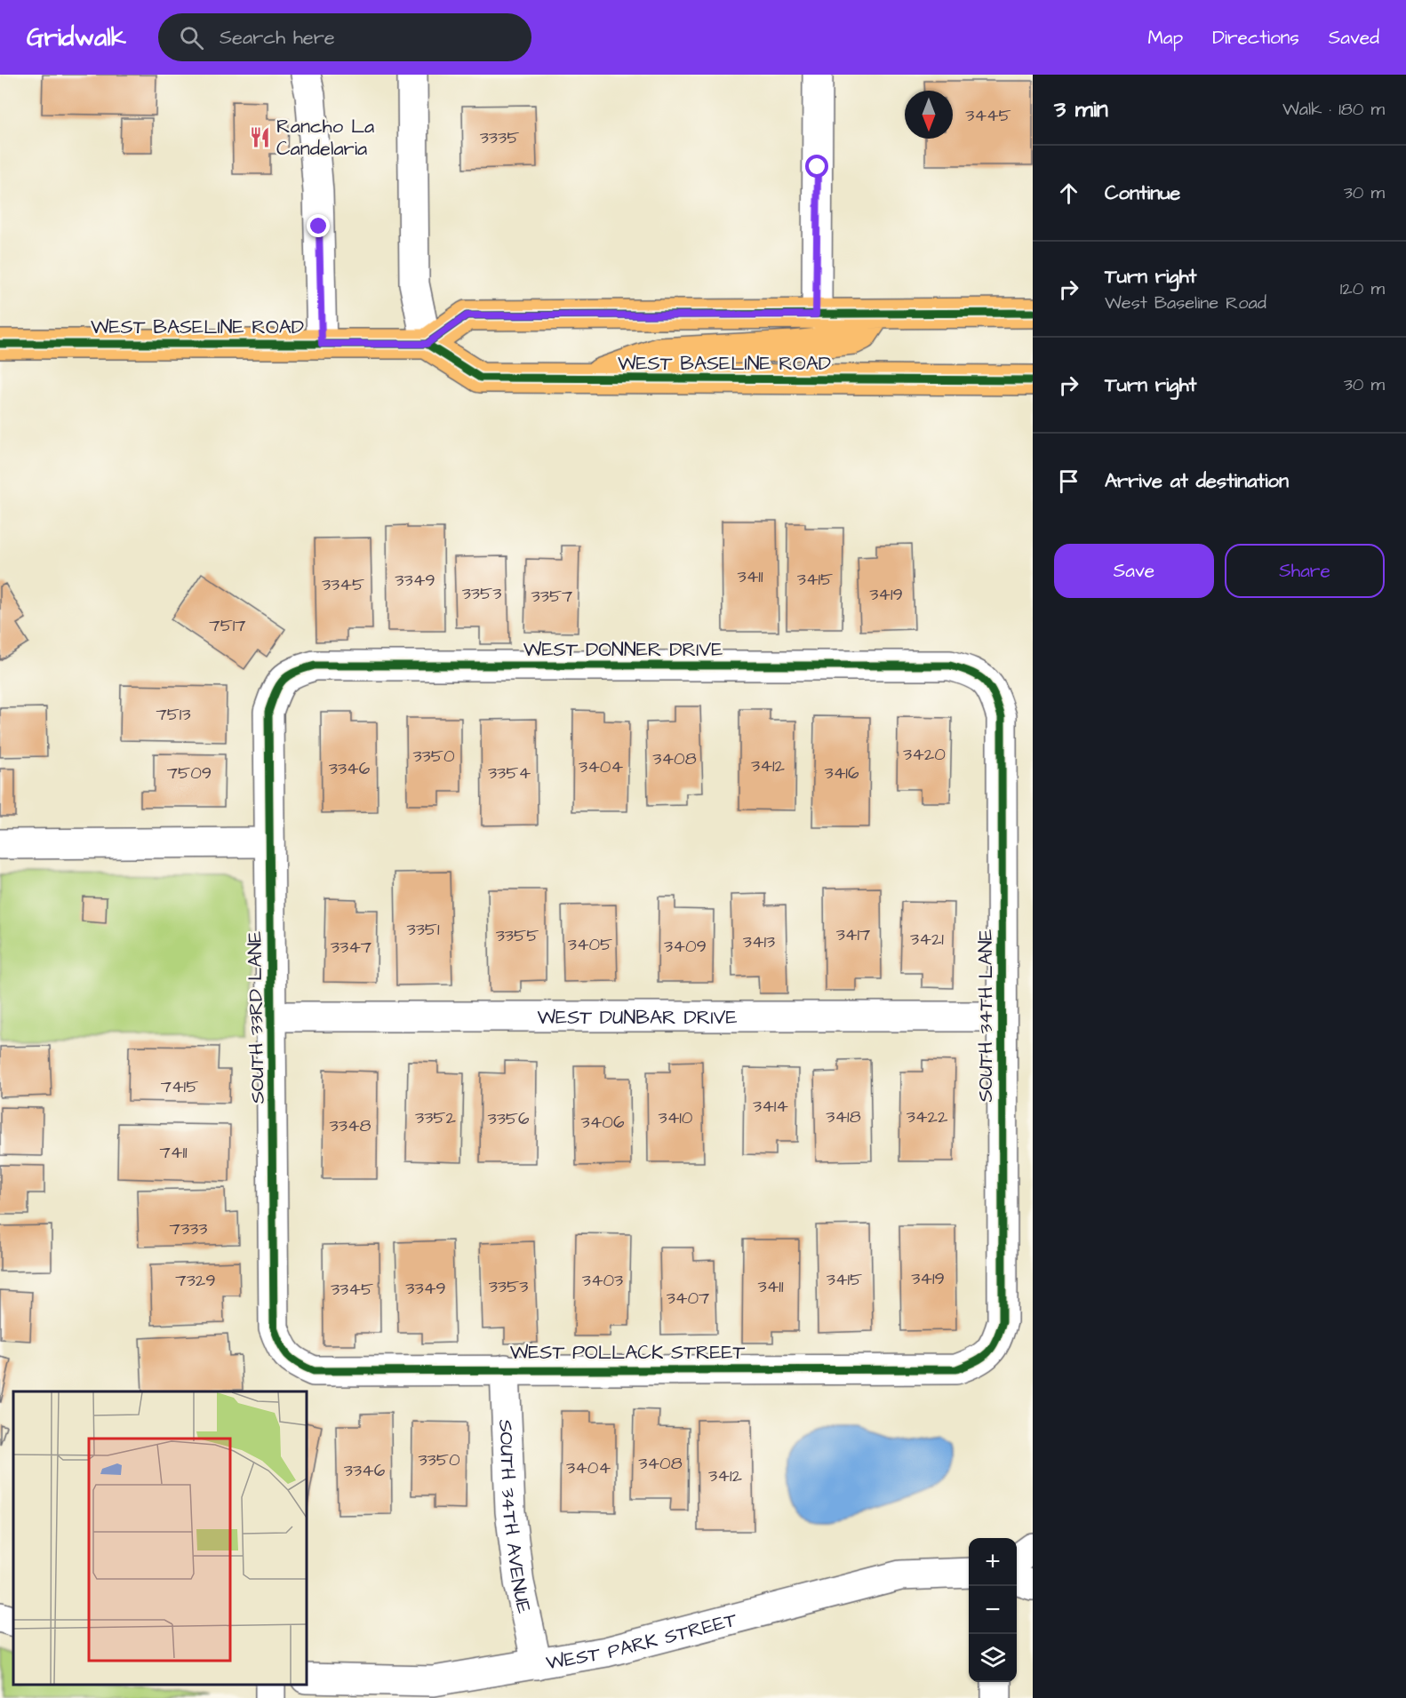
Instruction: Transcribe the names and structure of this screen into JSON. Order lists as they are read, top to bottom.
{
  "streets": {
    "main road": ["WEST BASELINE ROAD"],
    "street": [
      "WEST DONNER DRIVE",
      "SOUTH 34TH LANE",
      "WEST DUNBAR DRIVE",
      "SOUTH 33RD LANE",
      "WEST POLLACK STREET",
      "SOUTH 34TH AVENUE",
      "WEST PARK STREET"
    ]
  },
  "crossings": [
    ["WEST DONNER DRIVE", "SOUTH 34TH LANE"],
    ["WEST DONNER DRIVE", "SOUTH 33RD LANE"],
    ["SOUTH 34TH LANE", "WEST DUNBAR DRIVE"],
    ["SOUTH 34TH LANE", "WEST POLLACK STREET"],
    ["WEST DUNBAR DRIVE", "SOUTH 33RD LANE"],
    ["SOUTH 33RD LANE", "WEST POLLACK STREET"],
    ["WEST POLLACK STREET", "SOUTH 34TH AVENUE"],
    ["SOUTH 34TH AVENUE", "WEST PARK STREET"]
  ],
  "places": {
    "restaurant": ["Rancho La Candelaria"]
  },
  "house_numbers": [
    "3445",
    "3335",
    "3411",
    "3415",
    "3349",
    "3345",
    "3353",
    "3419",
    "3357",
    "7517",
    "7513",
    "3420",
    "3350",
    "3408",
    "3412",
    "3404",
    "3346",
    "7509",
    "3354",
    "3416",
    "3351",
    "3417",
    "3355",
    "3421",
    "3413",
    "3405",
    "3409",
    "3347",
    "7415",
    "3414",
    "3418",
    "3422",
    "3352",
    "3410",
    "3356",
    "3406",
    "3348",
    "7411",
    "7333",
    "3419",
    "3415",
    "7329",
    "3403",
    "3353",
    "3411",
    "3349",
    "3345",
    "3407",
    "3350",
    "3408",
    "3404",
    "3346",
    "3412"
  ],
  "north": "bottom",
  "page": {
    "header": "Gridwalk",
    "search": "Search here",
    "nav": ["Map", "Directions", "Saved"],
    "heading": ["3 min", "Walk · 180 m"],
    "list": [
      ["Continue", "30 m"],
      ["Turn right", "West Baseline Road", "120 m"],
      ["Turn right", "30 m"],
      "Arrive at destination"
    ],
    "buttons": ["Save", "Share"],
    "map_buttons": ["+", "−"]
  }
}
